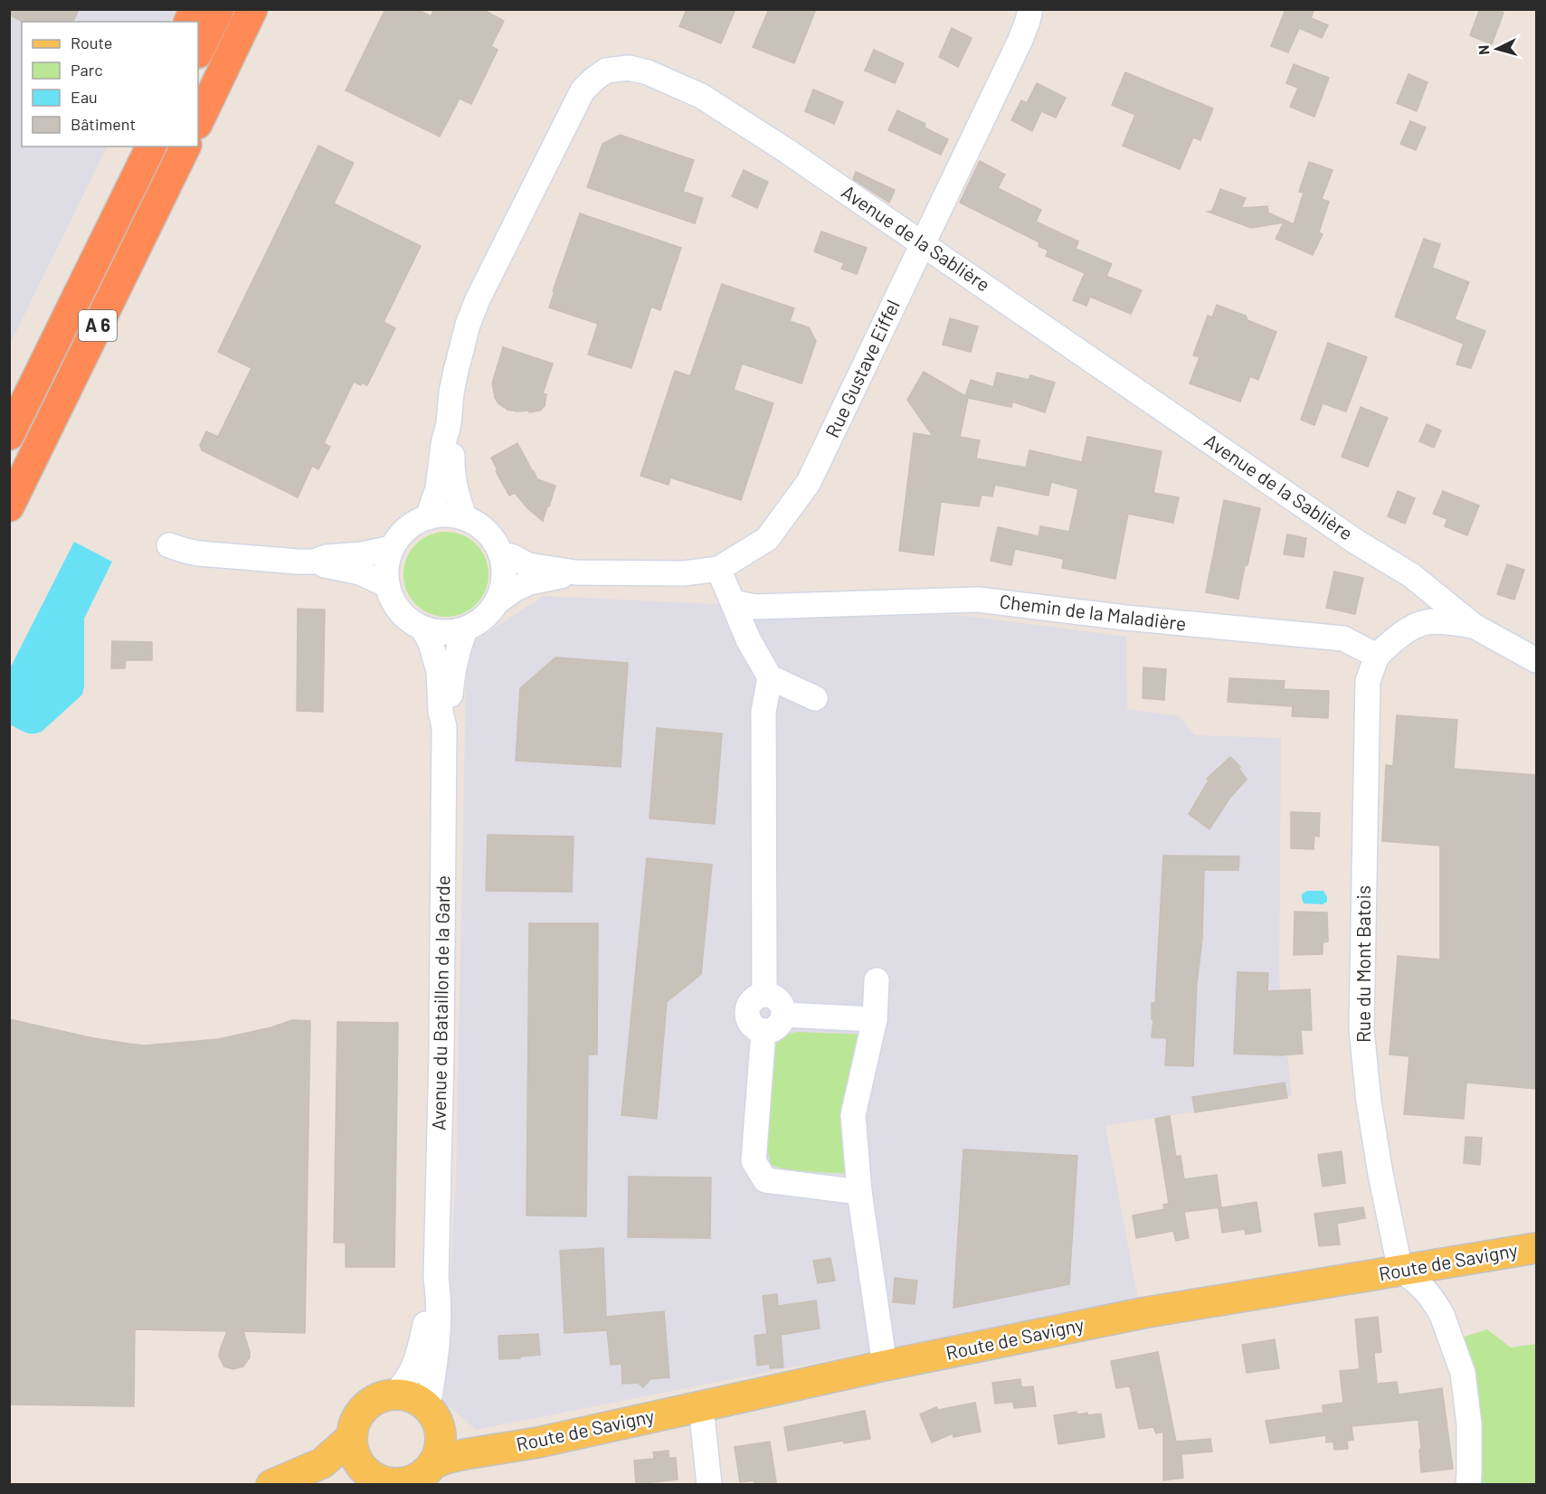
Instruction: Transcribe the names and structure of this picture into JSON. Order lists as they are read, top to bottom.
{
  "streets": {
    "highway": ["A 6"],
    "main road": ["Route de Savigny"],
    "street": [
      "Avenue de la Sablière",
      "Rue Gustave Eiffel",
      "Chemin de la Maladière",
      "Rue du Mont Batois",
      "Avenue du Bataillon de la Garde"
    ]
  },
  "crossings": [
    ["Avenue de la Sablière", "Rue Gustave Eiffel"],
    ["Avenue de la Sablière", "Avenue du Bataillon de la Garde"],
    ["Rue Gustave Eiffel", "Avenue du Bataillon de la Garde"],
    ["Chemin de la Maladière", "Rue du Mont Batois"],
    ["Rue du Mont Batois", "Route de Savigny"],
    ["Avenue du Bataillon de la Garde", "Route de Savigny"]
  ],
  "legend": [
    "Route",
    "Parc",
    "Eau",
    "Bâtiment"
  ],
  "north": "left"
}
